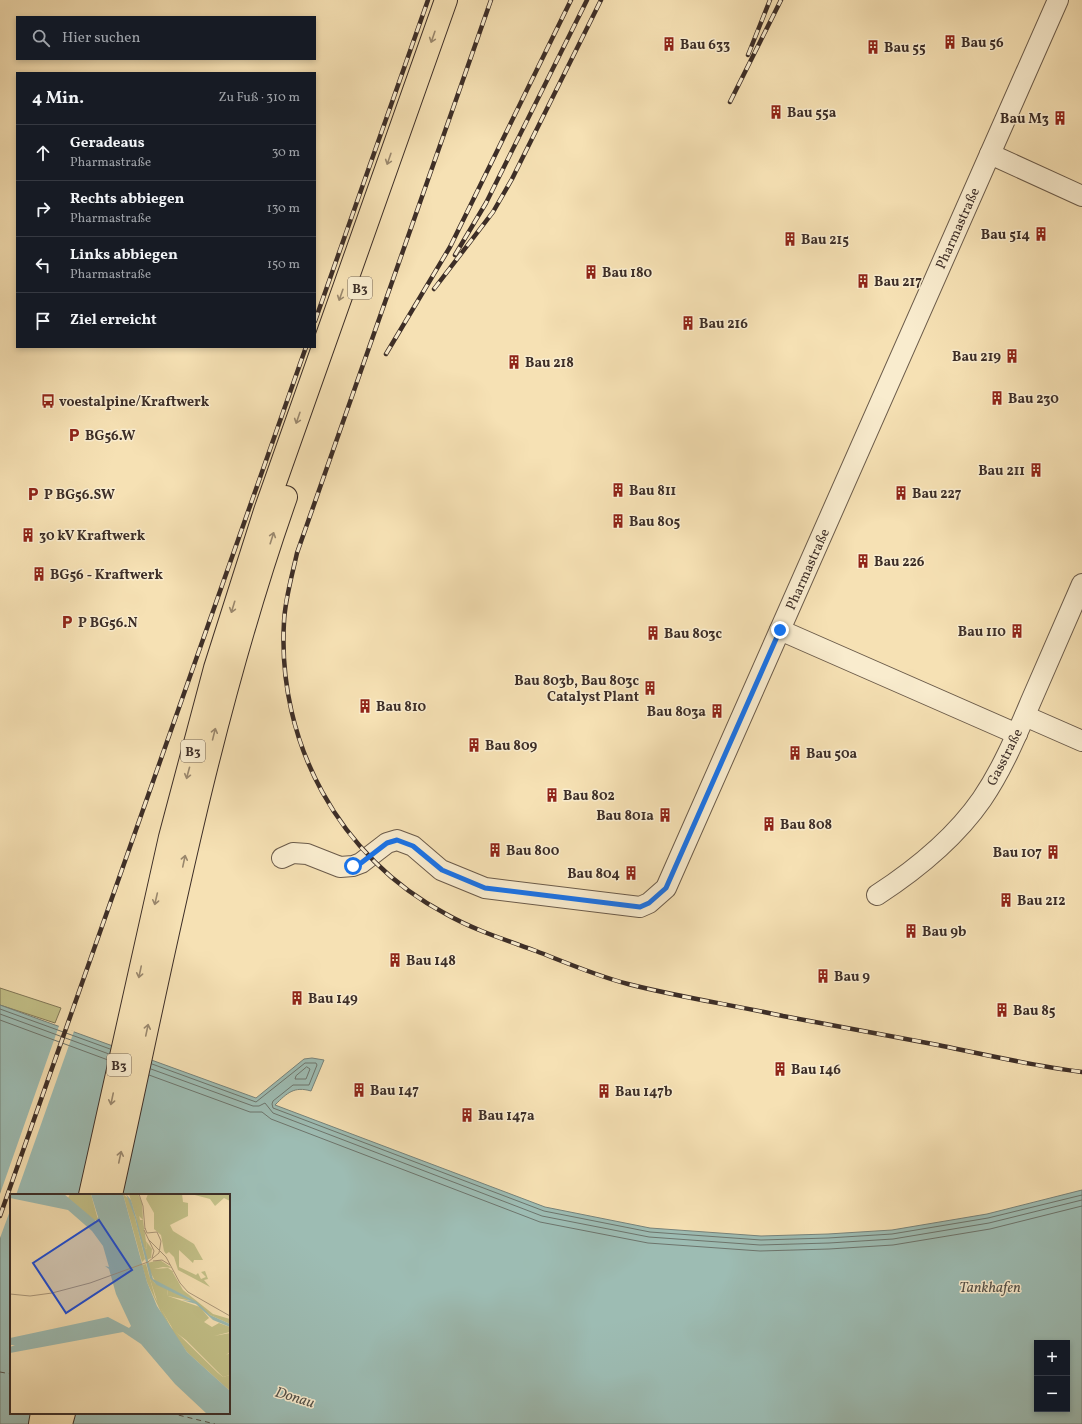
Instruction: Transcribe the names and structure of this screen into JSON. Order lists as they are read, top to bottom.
{
  "streets": {
    "main road": ["B3"],
    "street": ["Pharmastraße", "Gasstraße"]
  },
  "water": ["Tankhafen", "Donau"],
  "places": {
    "building": [
      "Bau 56",
      "Bau 633",
      "Bau 55",
      "Bau 55a",
      "Bau M3",
      "Bau 514",
      "Bau 215",
      "Bau 180",
      "Bau 217",
      "Bau 216",
      "Bau 219",
      "Bau 218",
      "Bau 230",
      "Bau 211",
      "Bau 811",
      "Bau 227",
      "Bau 805",
      "30 kV Kraftwerk",
      "Bau 226",
      "BG56 - Kraftwerk",
      "Bau 110",
      "Bau 803c",
      "Bau 803b, Bau 803c Catalyst Plant",
      "Bau 810",
      "Bau 803a",
      "Bau 809",
      "Bau 50a",
      "Bau 802",
      "Bau 801a",
      "Bau 808",
      "Bau 800",
      "Bau 107",
      "Bau 804",
      "Bau 212",
      "Bau 9b",
      "Bau 148",
      "Bau 9",
      "Bau 149",
      "Bau 85",
      "Bau 146",
      "Bau 147",
      "Bau 147b",
      "Bau 147a"
    ],
    "bus stop": ["voestalpine/Kraftwerk"],
    "parking": ["BG56.W", "P BG56.SW", "P BG56.N"]
  },
  "page": {
    "search": "Hier suchen",
    "heading": ["4 Min.", "Zu Fuß · 310 m"],
    "list": [
      ["Geradeaus", "Pharmastraße", "30 m"],
      ["Rechts abbiegen", "Pharmastraße", "130 m"],
      ["Links abbiegen", "Pharmastraße", "150 m"],
      "Ziel erreicht"
    ],
    "map_buttons": ["+", "−"]
  }
}
